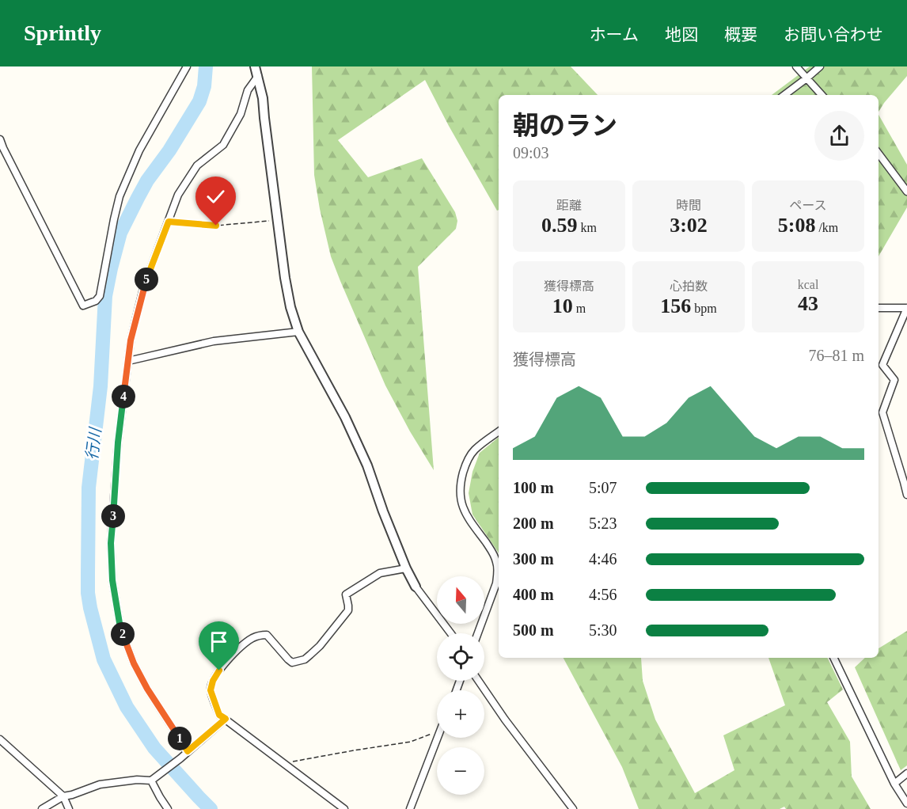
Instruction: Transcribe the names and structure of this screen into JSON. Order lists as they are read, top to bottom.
{
  "water": ["行川"],
  "north": "top",
  "page": {
    "header": "Sprintly",
    "nav": [
      "ホーム",
      "地図",
      "概要",
      "お問い合わせ"
    ],
    "heading": ["朝のラン", "09:03"],
    "stats": [
      ["距離", "0.59 km"],
      ["時間", "3:02"],
      ["ペース", "5:08 /km"],
      ["獲得標高", "10 m"],
      ["心拍数", "156 bpm"],
      ["kcal", "43"]
    ],
    "pins": [
      "5",
      "4",
      "3",
      "2",
      "1"
    ],
    "chart": ["獲得標高", "76–81 m"],
    "list": [
      {
        "name": "100 m",
        "note": "5:07"
      },
      {
        "name": "200 m",
        "note": "5:23"
      },
      {
        "name": "300 m",
        "note": "4:46"
      },
      {
        "name": "400 m",
        "note": "4:56"
      },
      {
        "name": "500 m",
        "note": "5:30"
      }
    ],
    "map_buttons": ["+", "−"]
  }
}
